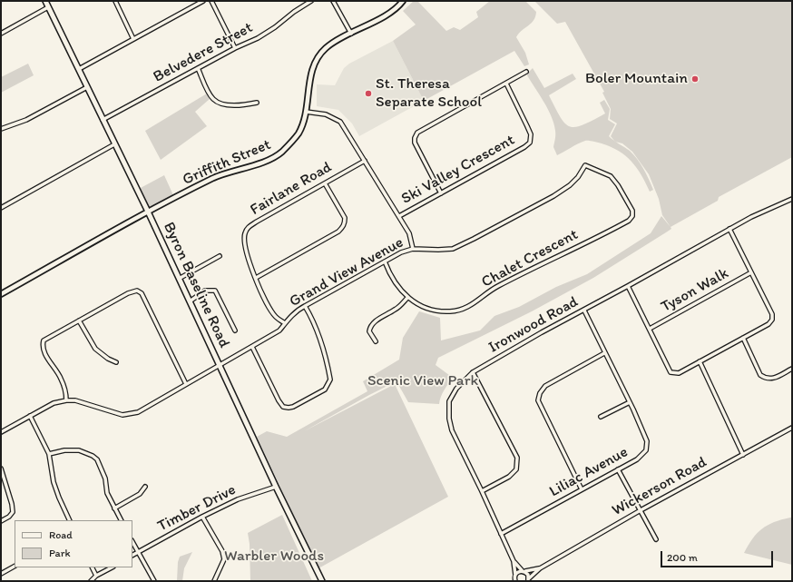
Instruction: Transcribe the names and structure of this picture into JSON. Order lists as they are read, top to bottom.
{
  "streets": {
    "main road": ["Byron Baseline Road"],
    "street": [
      "Belvedere Street",
      "Griffith Street",
      "Ski Valley Crescent",
      "Fairlane Road",
      "Chalet Crescent",
      "Grand View Avenue",
      "Tyson Walk",
      "Ironwood Road",
      "Liliac Avenue",
      "Wickerson Road",
      "Timber Drive"
    ]
  },
  "crossings": [
    ["Belvedere Street", "Byron Baseline Road"],
    ["Griffith Street", "Byron Baseline Road"],
    ["Fairlane Road", "Grand View Avenue"],
    ["Chalet Crescent", "Grand View Avenue"],
    ["Grand View Avenue", "Byron Baseline Road"],
    ["Byron Baseline Road", "Timber Drive"],
    ["Ironwood Road", "Liliac Avenue"],
    ["Ironwood Road", "Wickerson Road"]
  ],
  "parks": ["Scenic View Park", "Warbler Woods"],
  "places": ["Boler Mountain", "St. Theresa Separate School"],
  "legend": ["Road", "Park"],
  "scale_bar": "200 m"
}
